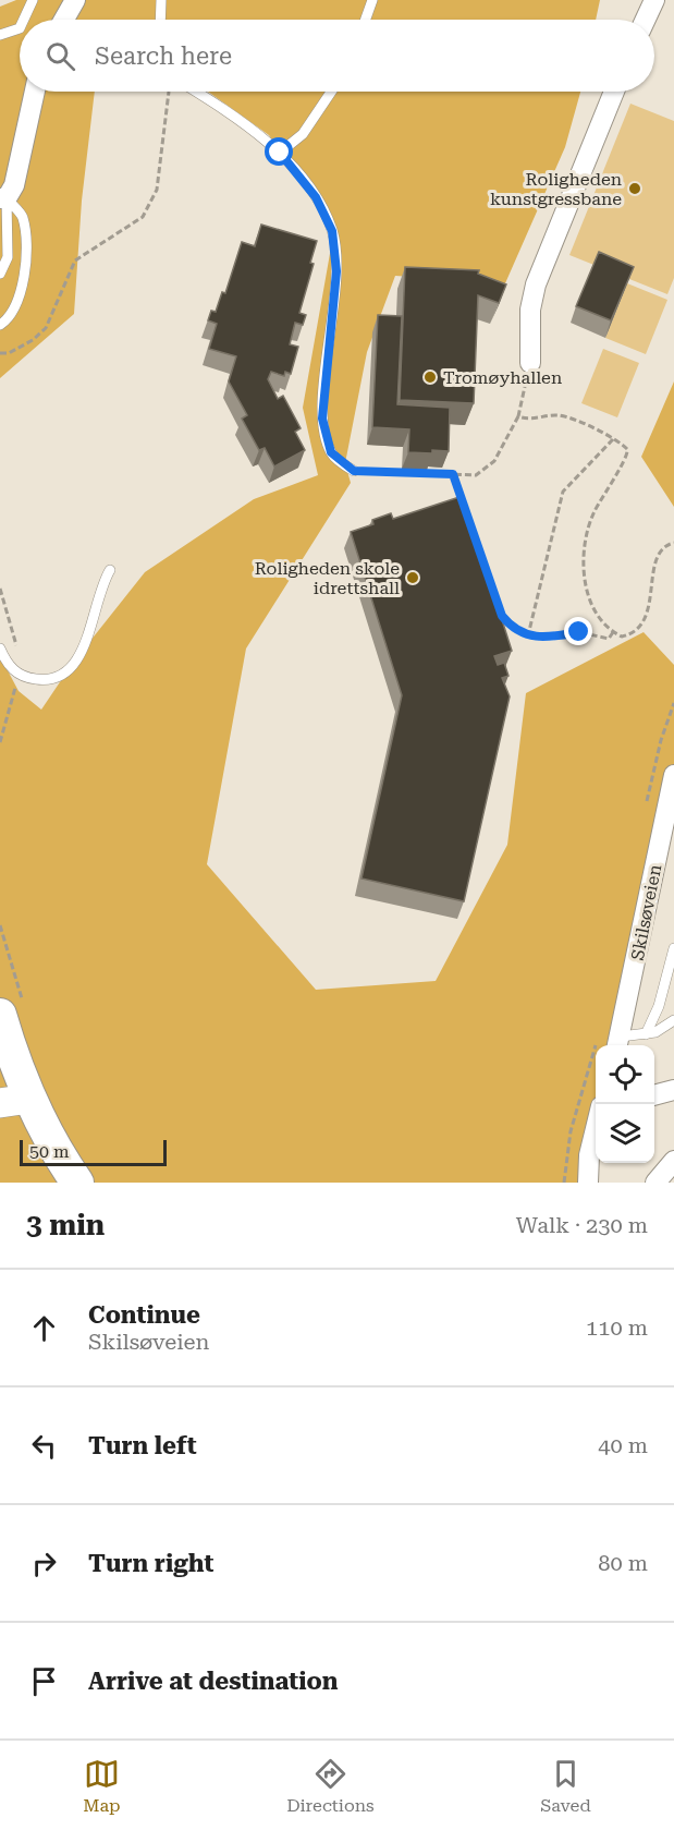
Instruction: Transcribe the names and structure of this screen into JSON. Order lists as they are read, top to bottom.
{
  "streets": {
    "street": ["Skilsøveien"]
  },
  "places": ["Roligheden kunstgressbane", "Tromøyhallen", "Roligheden skole idrettshall"],
  "scale_bar": "50 m",
  "page": {
    "search": "Search here",
    "scale": "50 m",
    "heading": ["3 min", "Walk · 230 m"],
    "list": [
      ["Continue", "Skilsøveien", "110 m"],
      ["Turn left", "40 m"],
      ["Turn right", "80 m"],
      "Arrive at destination"
    ],
    "nav": ["Map", "Directions", "Saved"]
  }
}
